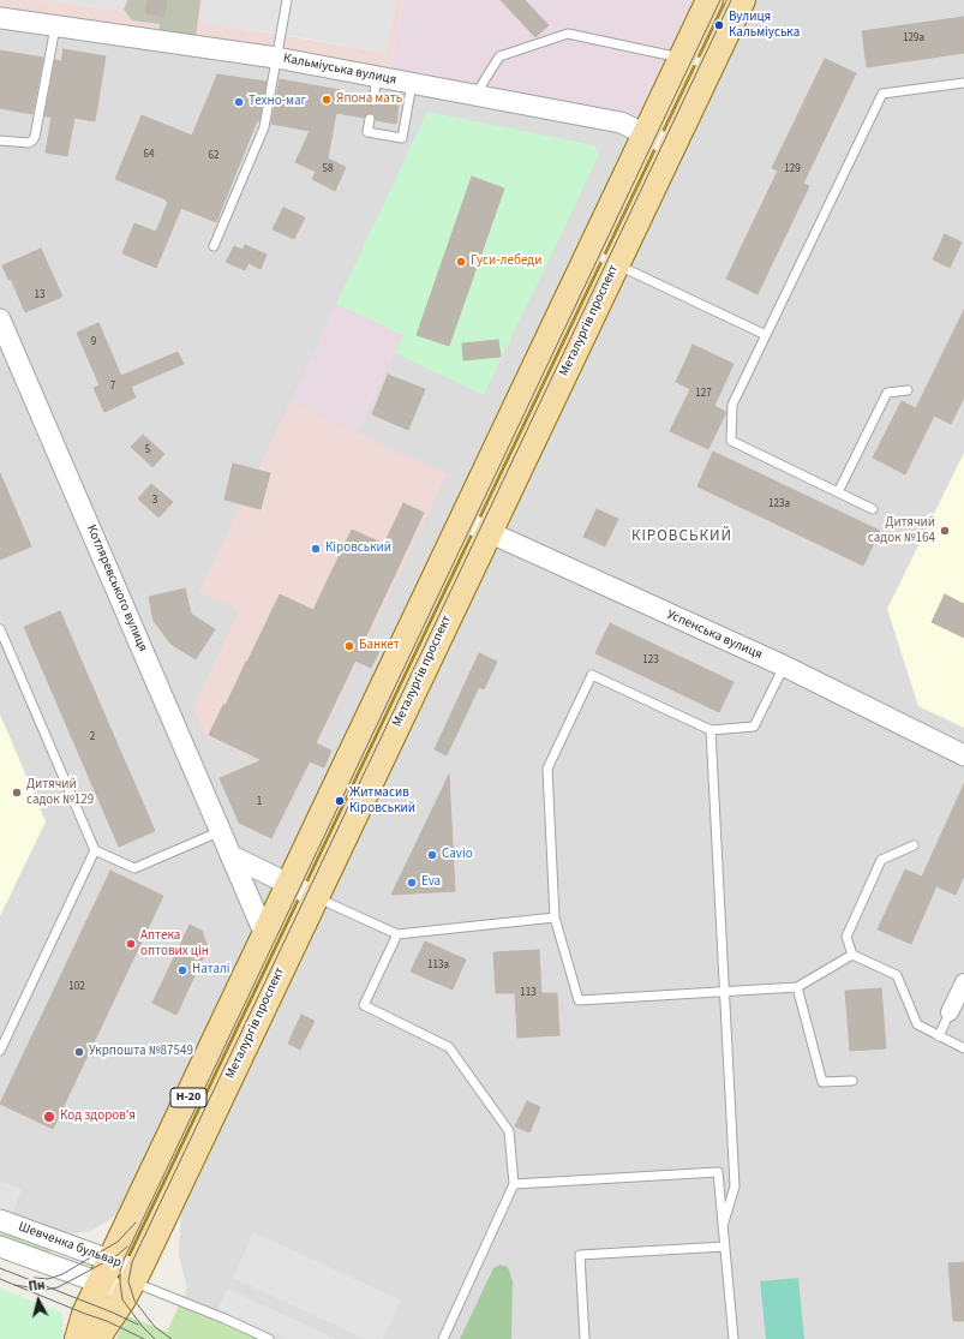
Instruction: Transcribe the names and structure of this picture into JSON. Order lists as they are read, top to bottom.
{
  "streets": {
    "main road": ["Металургів проспект", "Н-20"],
    "street": [
      "Кальміуська вулиця",
      "Котляревського вулиця",
      "Успенська вулиця",
      "Шевченка бульвар"
    ]
  },
  "crossings": [
    ["Кальміуська вулиця", "Металургів проспект"],
    ["Металургів проспект", "Успенська вулиця"],
    ["Металургів проспект", "Шевченка бульвар"],
    ["Котляревського вулиця", "Н-20"],
    ["Н-20", "Шевченка бульвар"]
  ],
  "districts": ["КІРОВСЬКИЙ"],
  "places": [
    "Вулиця Кальміуська",
    "Япона мать",
    "Техно-маг",
    "Гуси-лебеди",
    "Дитячий садок №164",
    "Кіровський",
    "Банкет",
    "Дитячий садок №129",
    "Житмасив Кіровський",
    "Cavio",
    "Eva",
    "Аптека оптових цін",
    "Наталі",
    "Укрпошта №87549",
    "Код здоров'я"
  ],
  "house_numbers": [
    "129а",
    "64",
    "62",
    "58",
    "129",
    "13",
    "9",
    "7",
    "127",
    "5",
    "3",
    "123а",
    "123",
    "2",
    "1",
    "113а",
    "102",
    "113"
  ],
  "north": "top"
}
